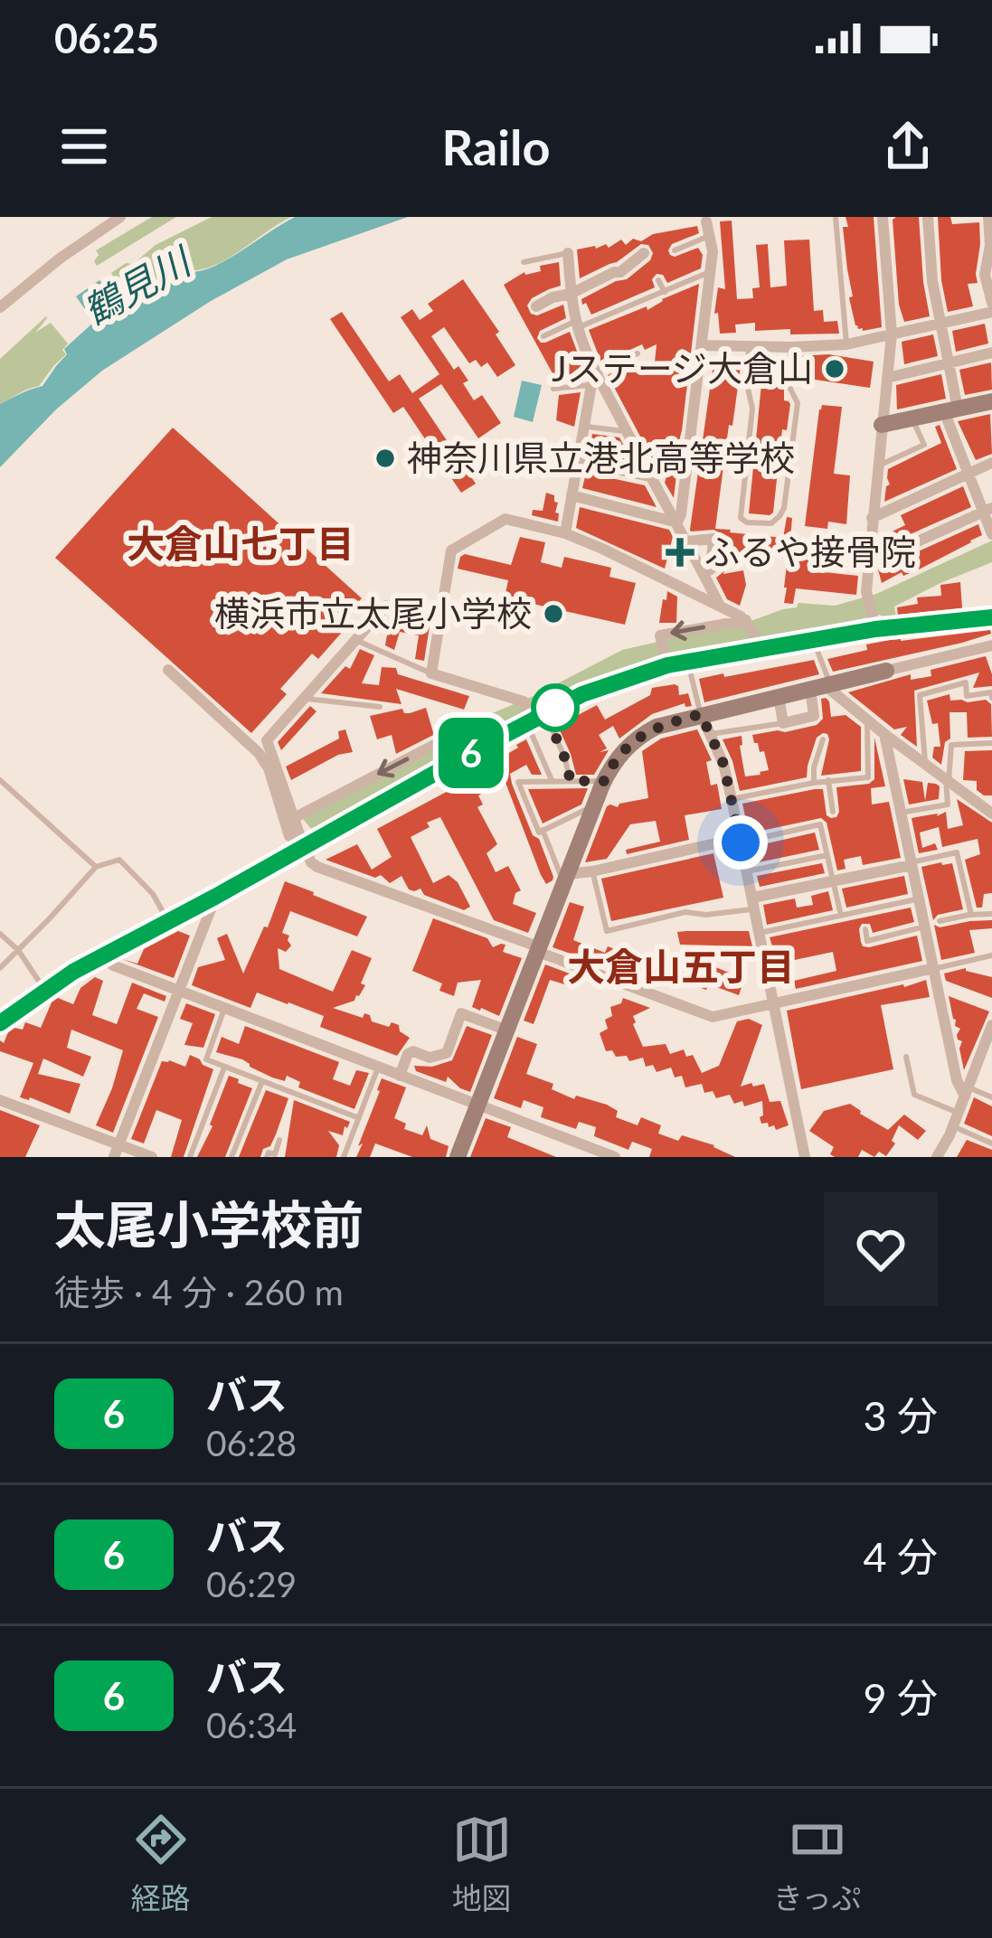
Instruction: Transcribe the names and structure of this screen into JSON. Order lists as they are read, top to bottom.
{
  "districts": ["大倉山七丁目", "大倉山五丁目"],
  "water": ["鶴見川"],
  "places": {
    "other": ["Jステージ大倉山", "神奈川県立港北高等学校", "横浜市立太尾小学校"],
    "health": ["ふるや接骨院"]
  },
  "lines": ["bus line 6"],
  "page": {
    "status": "06:25",
    "header": "Railo",
    "on_map": "6",
    "heading": ["太尾小学校前", "徒歩 · 4 分 · 260 m"],
    "list": [
      {
        "mark": "6",
        "name": "バス",
        "note": "06:28",
        "value": "3 分"
      },
      {
        "mark": "6",
        "name": "バス",
        "note": "06:29",
        "value": "4 分"
      },
      {
        "mark": "6",
        "name": "バス",
        "note": "06:34",
        "value": "9 分"
      }
    ],
    "tabs": ["経路", "地図", "きっぷ"]
  }
}
